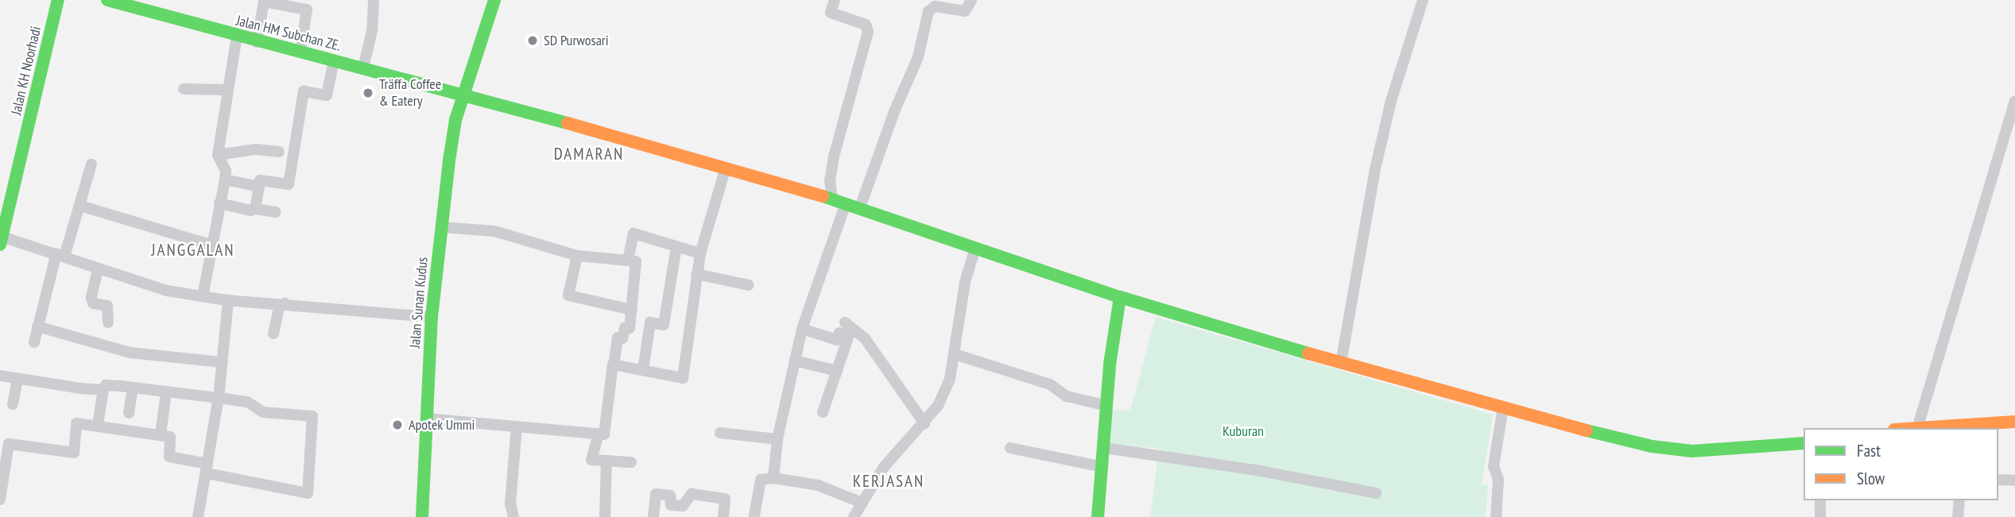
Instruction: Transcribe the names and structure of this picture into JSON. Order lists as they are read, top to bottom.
{
  "streets": {
    "main road": ["Jalan HM Subchan ZE.", "Jalan KH Noorhadi", "Jalan Sunan Kudus"]
  },
  "crossings": [
    ["Jalan HM Subchan ZE.", "Jalan Sunan Kudus"]
  ],
  "districts": ["DAMARAN", "JANGGALAN", "KERJASAN"],
  "parks": ["Kuburan"],
  "places": ["SD Purwosari", "Träffa Coffee & Eatery", "Apotek Ummi"],
  "legend": ["Fast", "Slow"]
}
